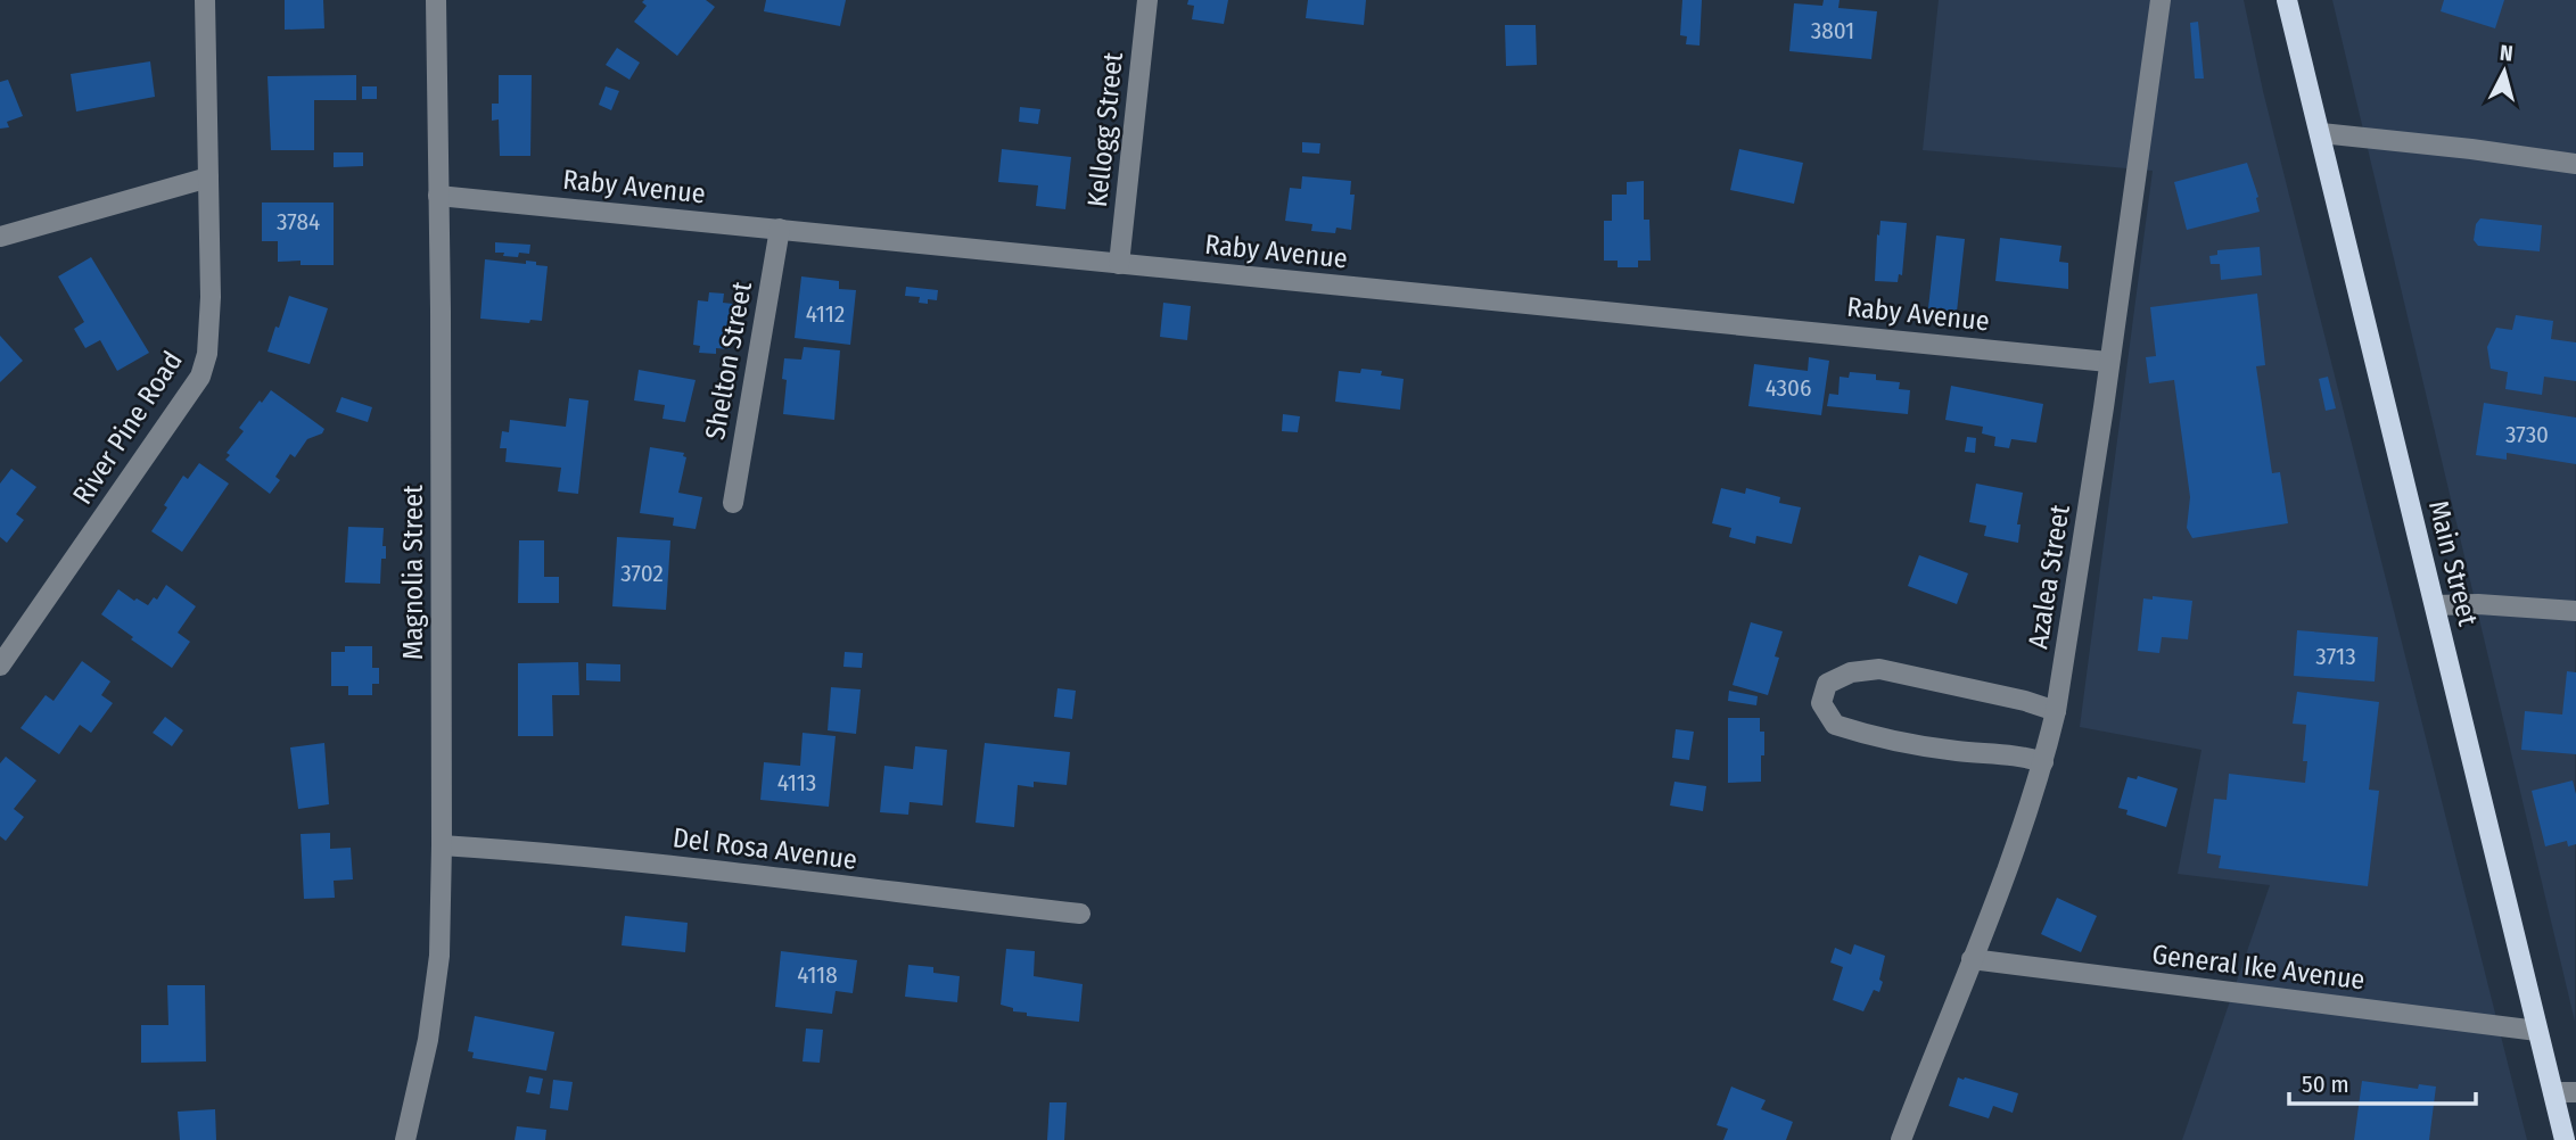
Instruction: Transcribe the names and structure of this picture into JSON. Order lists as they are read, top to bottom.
{
  "streets": {
    "main road": ["Main Street"],
    "street": [
      "Kellogg Street",
      "Raby Avenue",
      "Shelton Street",
      "River Pine Road",
      "Magnolia Street",
      "Azalea Street",
      "Del Rosa Avenue",
      "General Ike Avenue"
    ]
  },
  "crossings": [
    ["Kellogg Street", "Raby Avenue"],
    ["Raby Avenue", "Shelton Street"],
    ["Raby Avenue", "Magnolia Street"],
    ["Raby Avenue", "Azalea Street"],
    ["Main Street", "General Ike Avenue"],
    ["Magnolia Street", "Del Rosa Avenue"],
    ["Azalea Street", "General Ike Avenue"]
  ],
  "house_numbers": [
    "3801",
    "3784",
    "4112",
    "4306",
    "3730",
    "3702",
    "3713",
    "4113",
    "4118"
  ],
  "scale_bar": "50 m",
  "north": "top"
}
